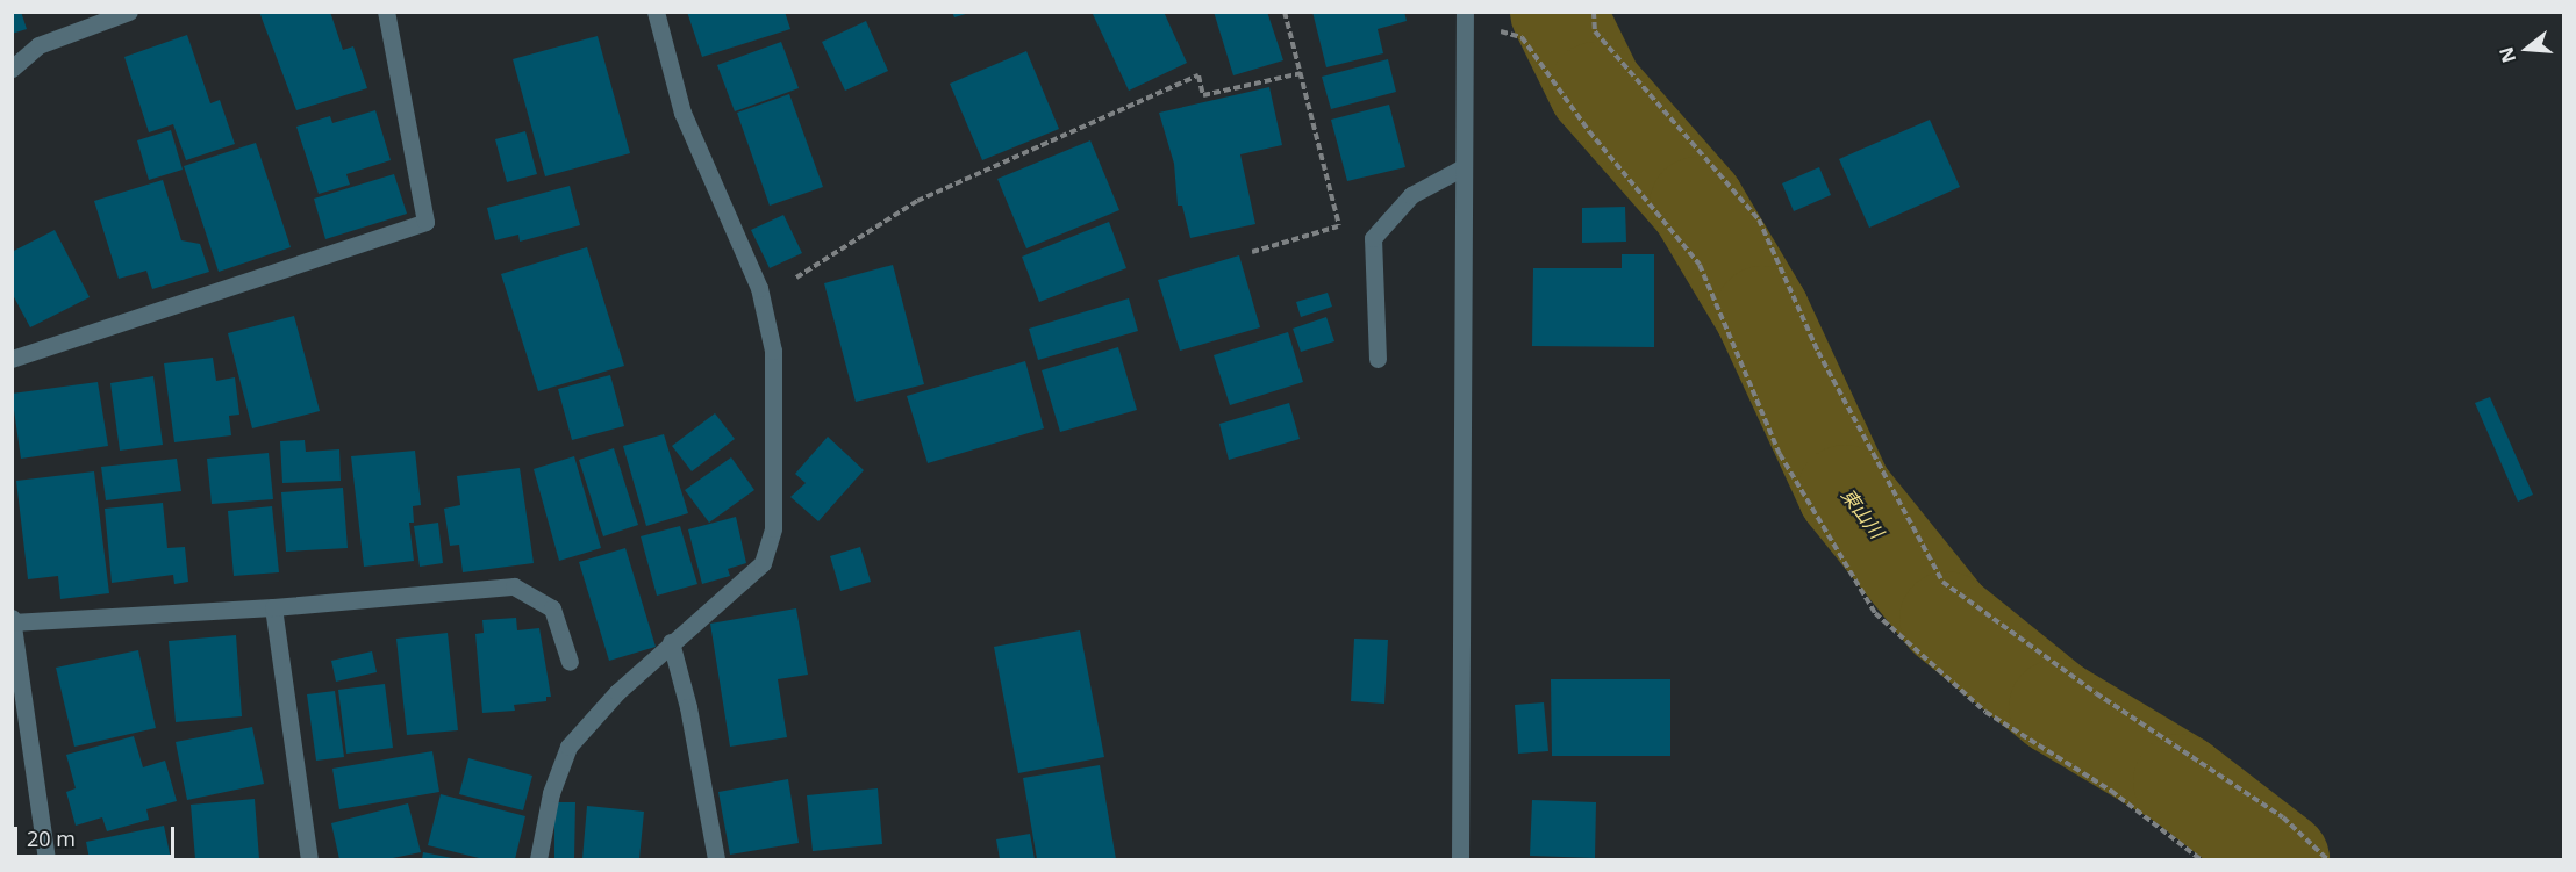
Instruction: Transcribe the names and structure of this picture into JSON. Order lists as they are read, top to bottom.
{
  "water": ["東山川"],
  "scale_bar": "20 m",
  "north": "left"
}
